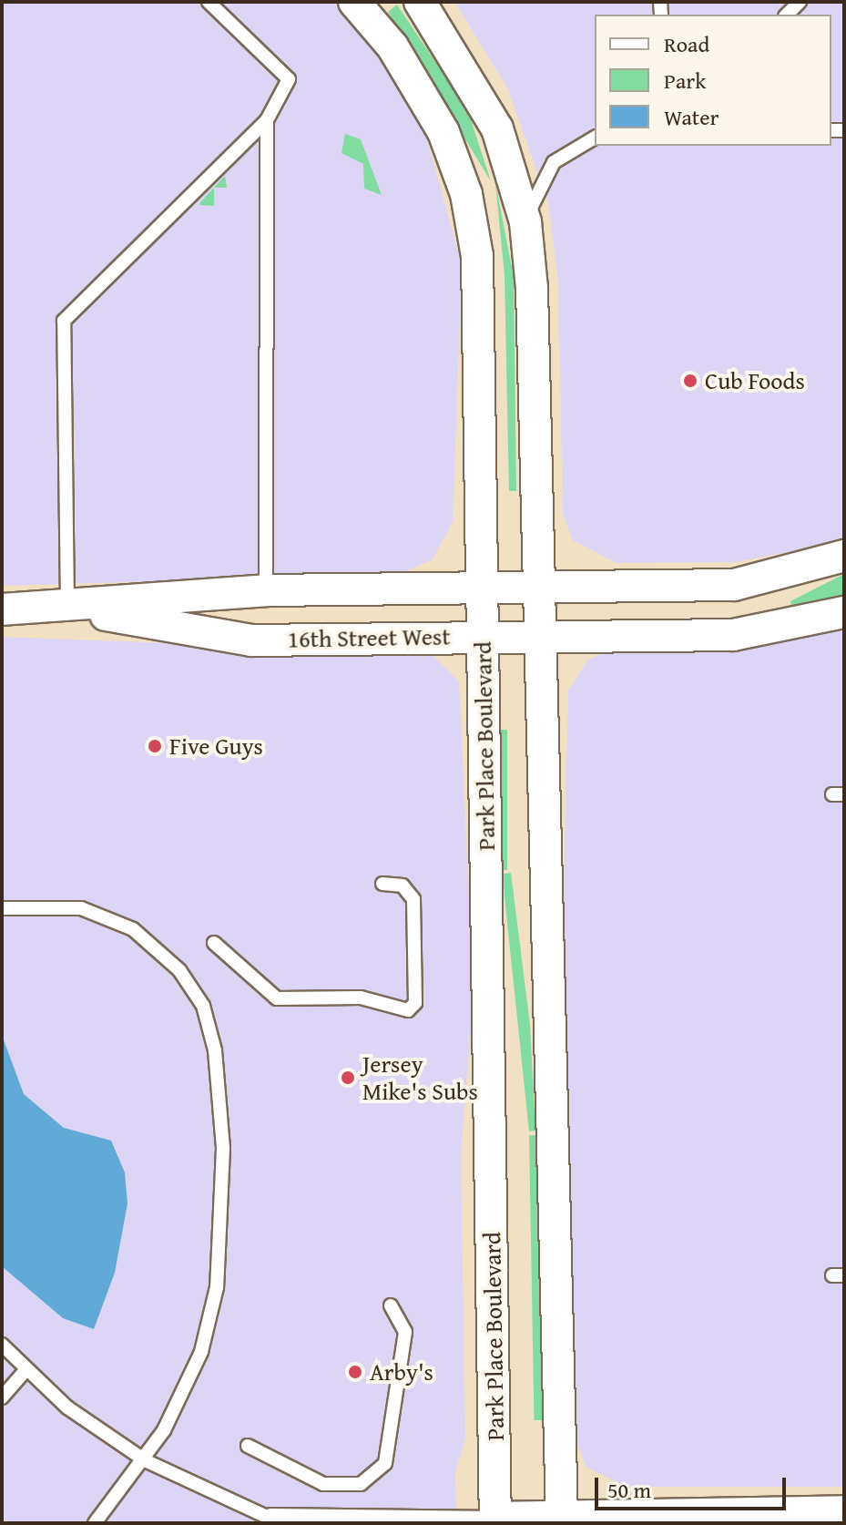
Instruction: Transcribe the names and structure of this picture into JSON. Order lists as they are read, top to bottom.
{
  "streets": {
    "street": ["16th Street West", "Park Place Boulevard"]
  },
  "crossings": [
    ["16th Street West", "Park Place Boulevard"]
  ],
  "places": [
    "Cub Foods",
    "Five Guys",
    "Jersey Mike's Subs",
    "Arby's"
  ],
  "legend": ["Road", "Park", "Water"],
  "scale_bar": "50 m"
}
